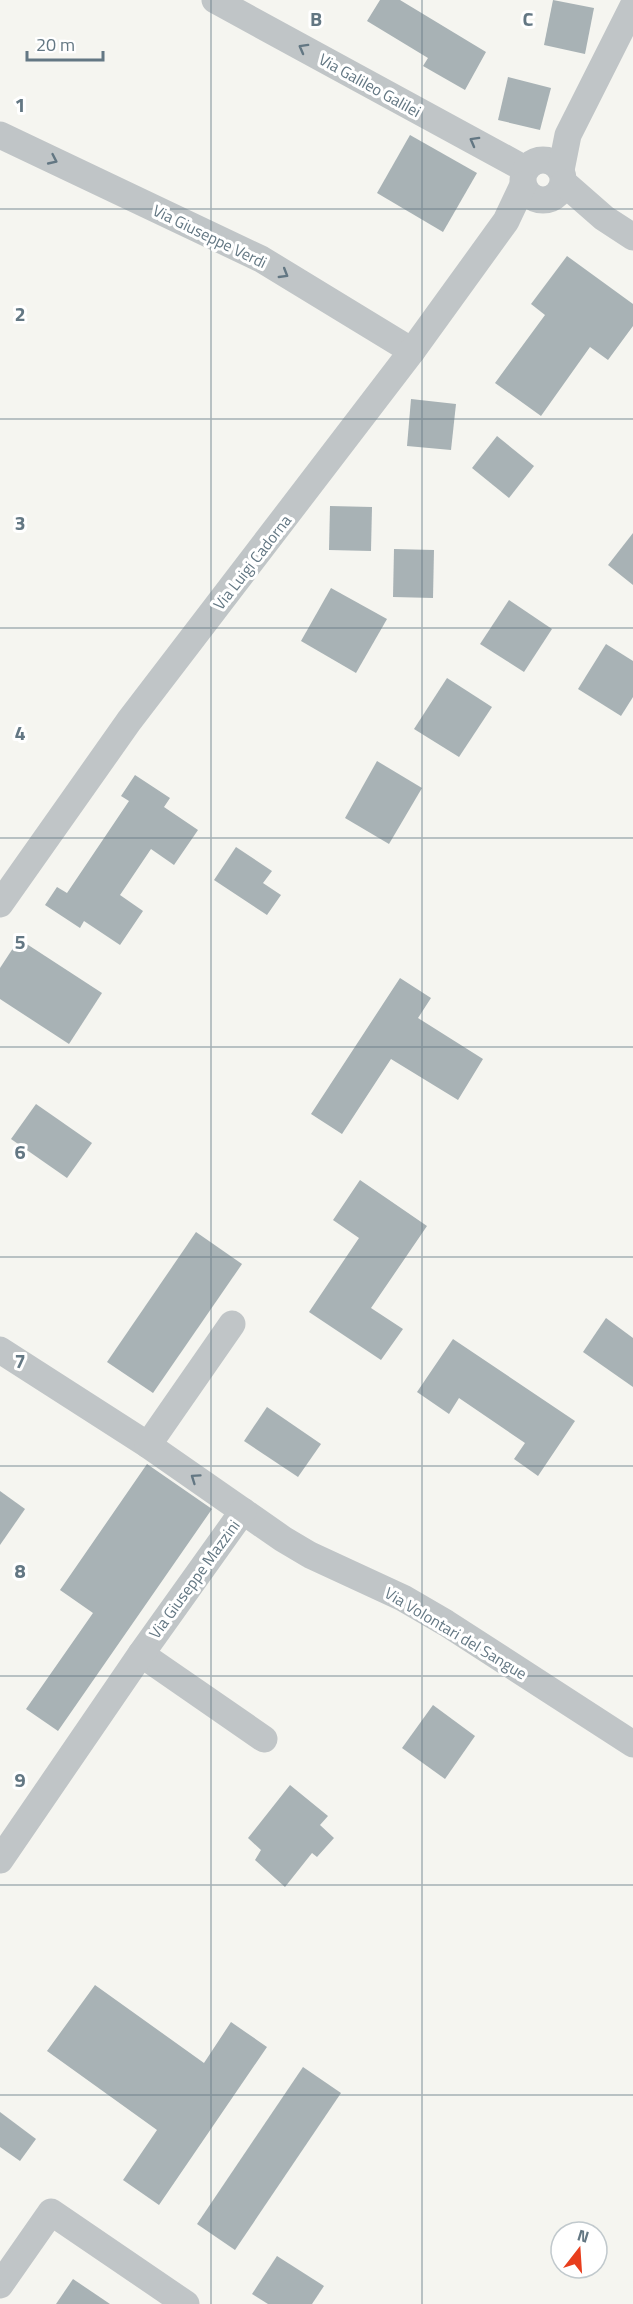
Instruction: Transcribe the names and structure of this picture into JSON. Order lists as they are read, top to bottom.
{
  "streets": {
    "street": [
      "Via Galileo Galilei",
      "Via Giuseppe Verdi",
      "Via Luigi Cadorna",
      "Via Giuseppe Mazzini",
      "Via Volontari del Sangue"
    ]
  },
  "crossings": [
    ["Via Galileo Galilei", "Via Luigi Cadorna"],
    ["Via Giuseppe Verdi", "Via Luigi Cadorna"],
    ["Via Giuseppe Mazzini", "Via Volontari del Sangue"]
  ],
  "one_way": ["Via Galileo Galilei", "Via Giuseppe Verdi"],
  "scale_bar": "20 m",
  "north": "top",
  "grid": {
    "columns": ["B", "C"],
    "rows": [
      "1",
      "2",
      "3",
      "4",
      "5",
      "6",
      "7",
      "8",
      "9"
    ]
  }
}
